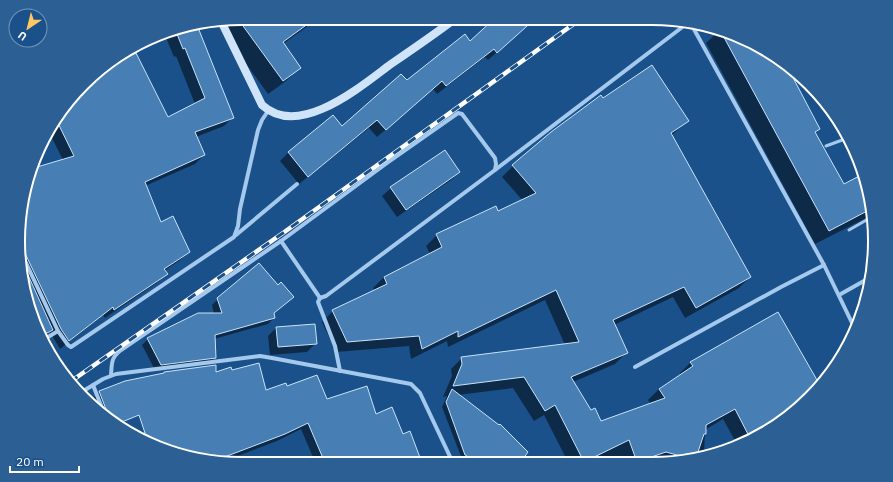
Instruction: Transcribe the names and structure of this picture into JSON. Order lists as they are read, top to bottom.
{
  "scale_bar": "20 m",
  "north": "bottom left"
}
